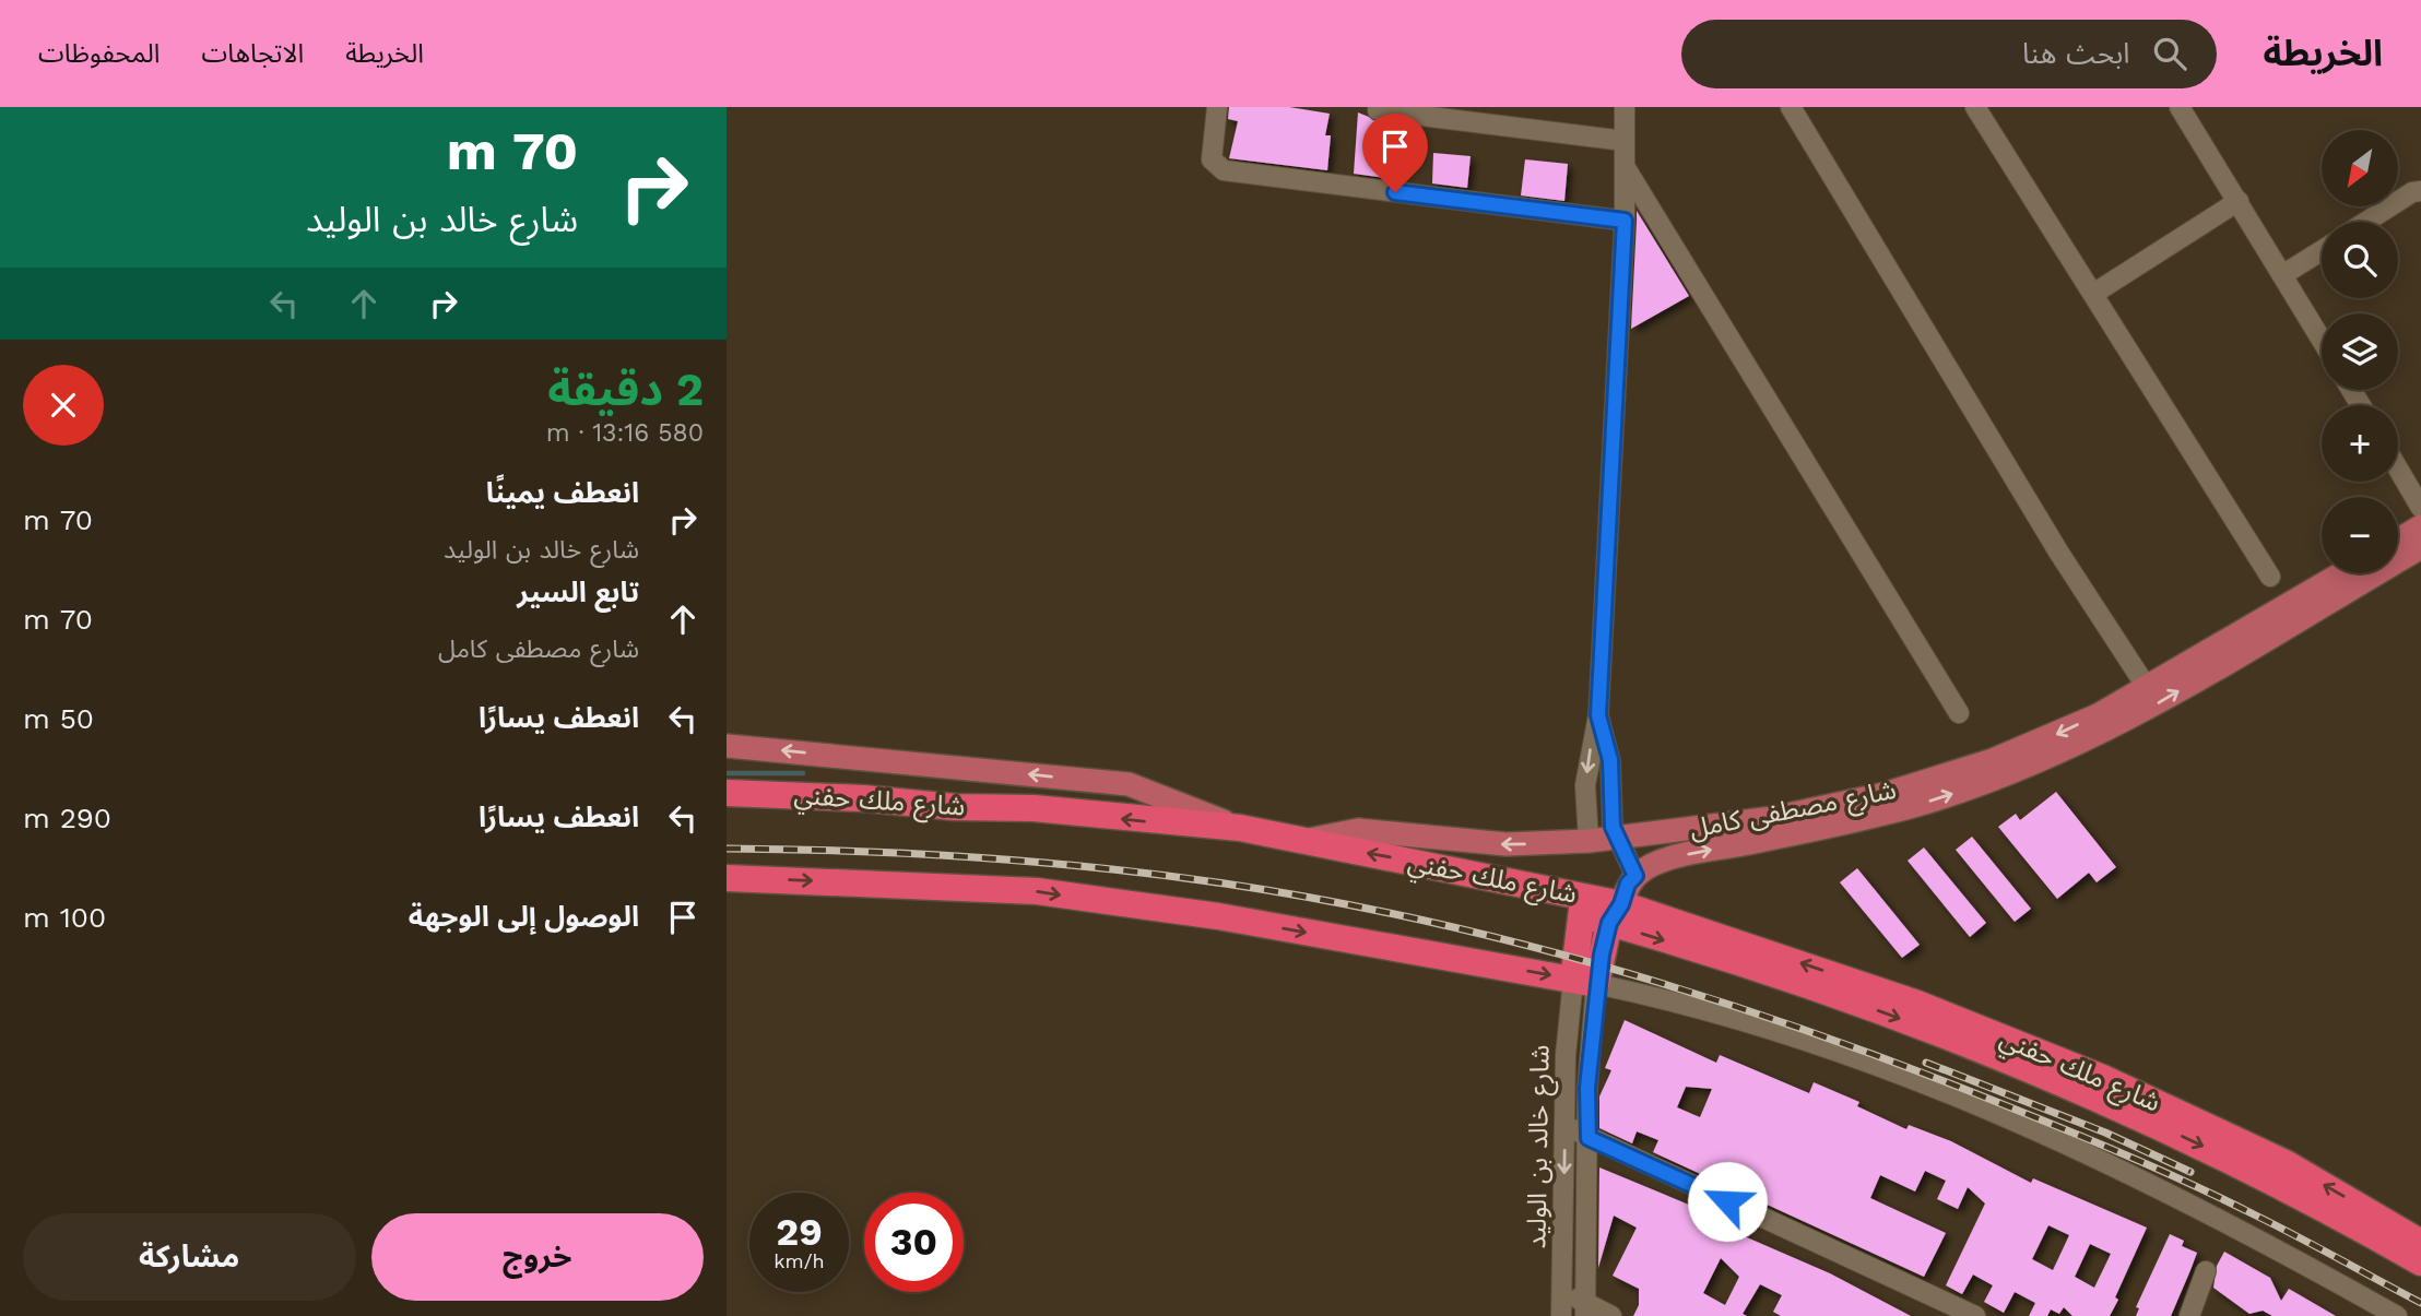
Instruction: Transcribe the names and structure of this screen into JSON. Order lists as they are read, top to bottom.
{
  "streets": {
    "highway": ["شارع ملك حفني"],
    "main road": ["شارع مصطفى كامل"],
    "street": ["شارع خالد بن الوليد"]
  },
  "crossings": [
    ["شارع ملك حفني", "شارع مصطفى كامل"]
  ],
  "north": "bottom left",
  "page": {
    "header": "الخريطة",
    "search": "ابحث هنا",
    "nav": ["الخريطة", "الاتجاهات", "المحفوظات"],
    "turn": ["70 m", "شارع خالد بن الوليد"],
    "map_buttons": ["+", "−"],
    "heading": ["2 دقيقة", "580 m · 13:16"],
    "list": [
      {
        "name": "انعطف يمينًا",
        "note": "شارع خالد بن الوليد",
        "value": "70 m"
      },
      {
        "name": "تابع السير",
        "note": "شارع مصطفى كامل",
        "value": "70 m"
      },
      {
        "name": "انعطف يسارًا",
        "value": "50 m"
      },
      {
        "name": "انعطف يسارًا",
        "value": "290 m"
      },
      {
        "name": "الوصول إلى الوجهة",
        "value": "100 m"
      }
    ],
    "speed": "29 km/h",
    "limit": "30",
    "buttons": ["خروج", "مشاركة"]
  }
}
